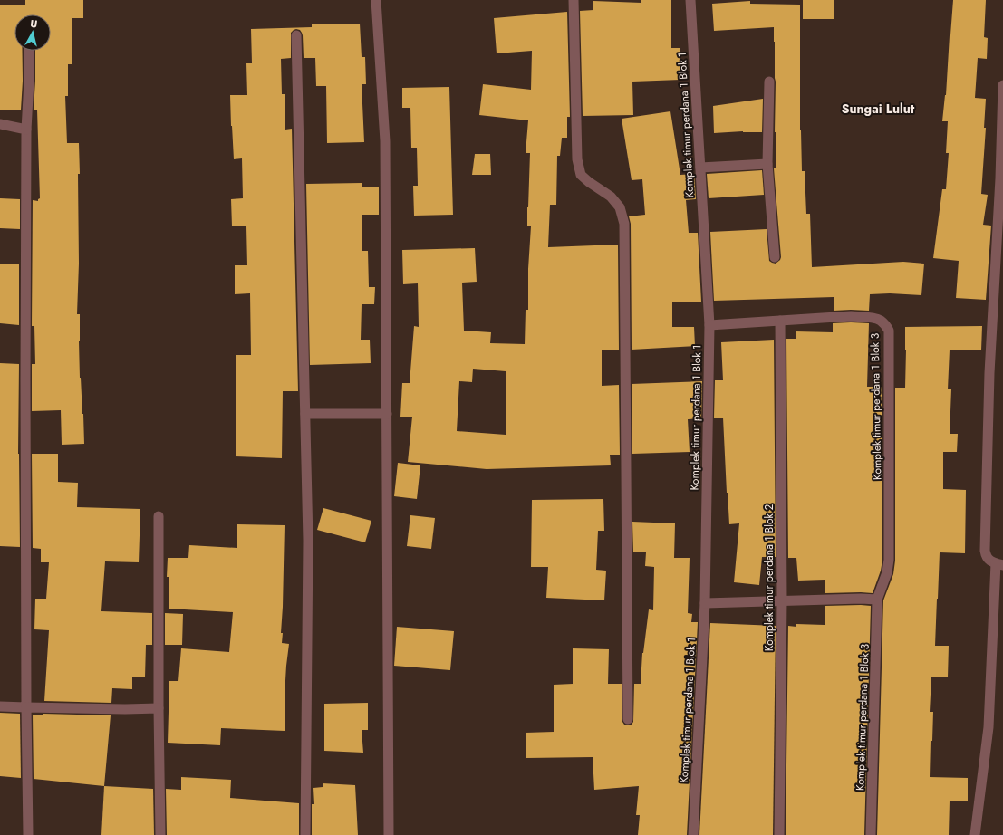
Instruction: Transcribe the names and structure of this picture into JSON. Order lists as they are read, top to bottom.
{
  "streets": {
    "street": ["Komplek timur perdana 1 Blok 1", "Komplek timur perdana 1 Blok 3", "Komplek timur perdana 1 Blok 2"]
  },
  "crossings": [
    ["Komplek timur perdana 1 Blok 1", "Komplek timur perdana 1 Blok 3"],
    ["Komplek timur perdana 1 Blok 3", "Komplek timur perdana 1 Blok 2"]
  ],
  "districts": ["Sungai Lulut"],
  "north": "top"
}
